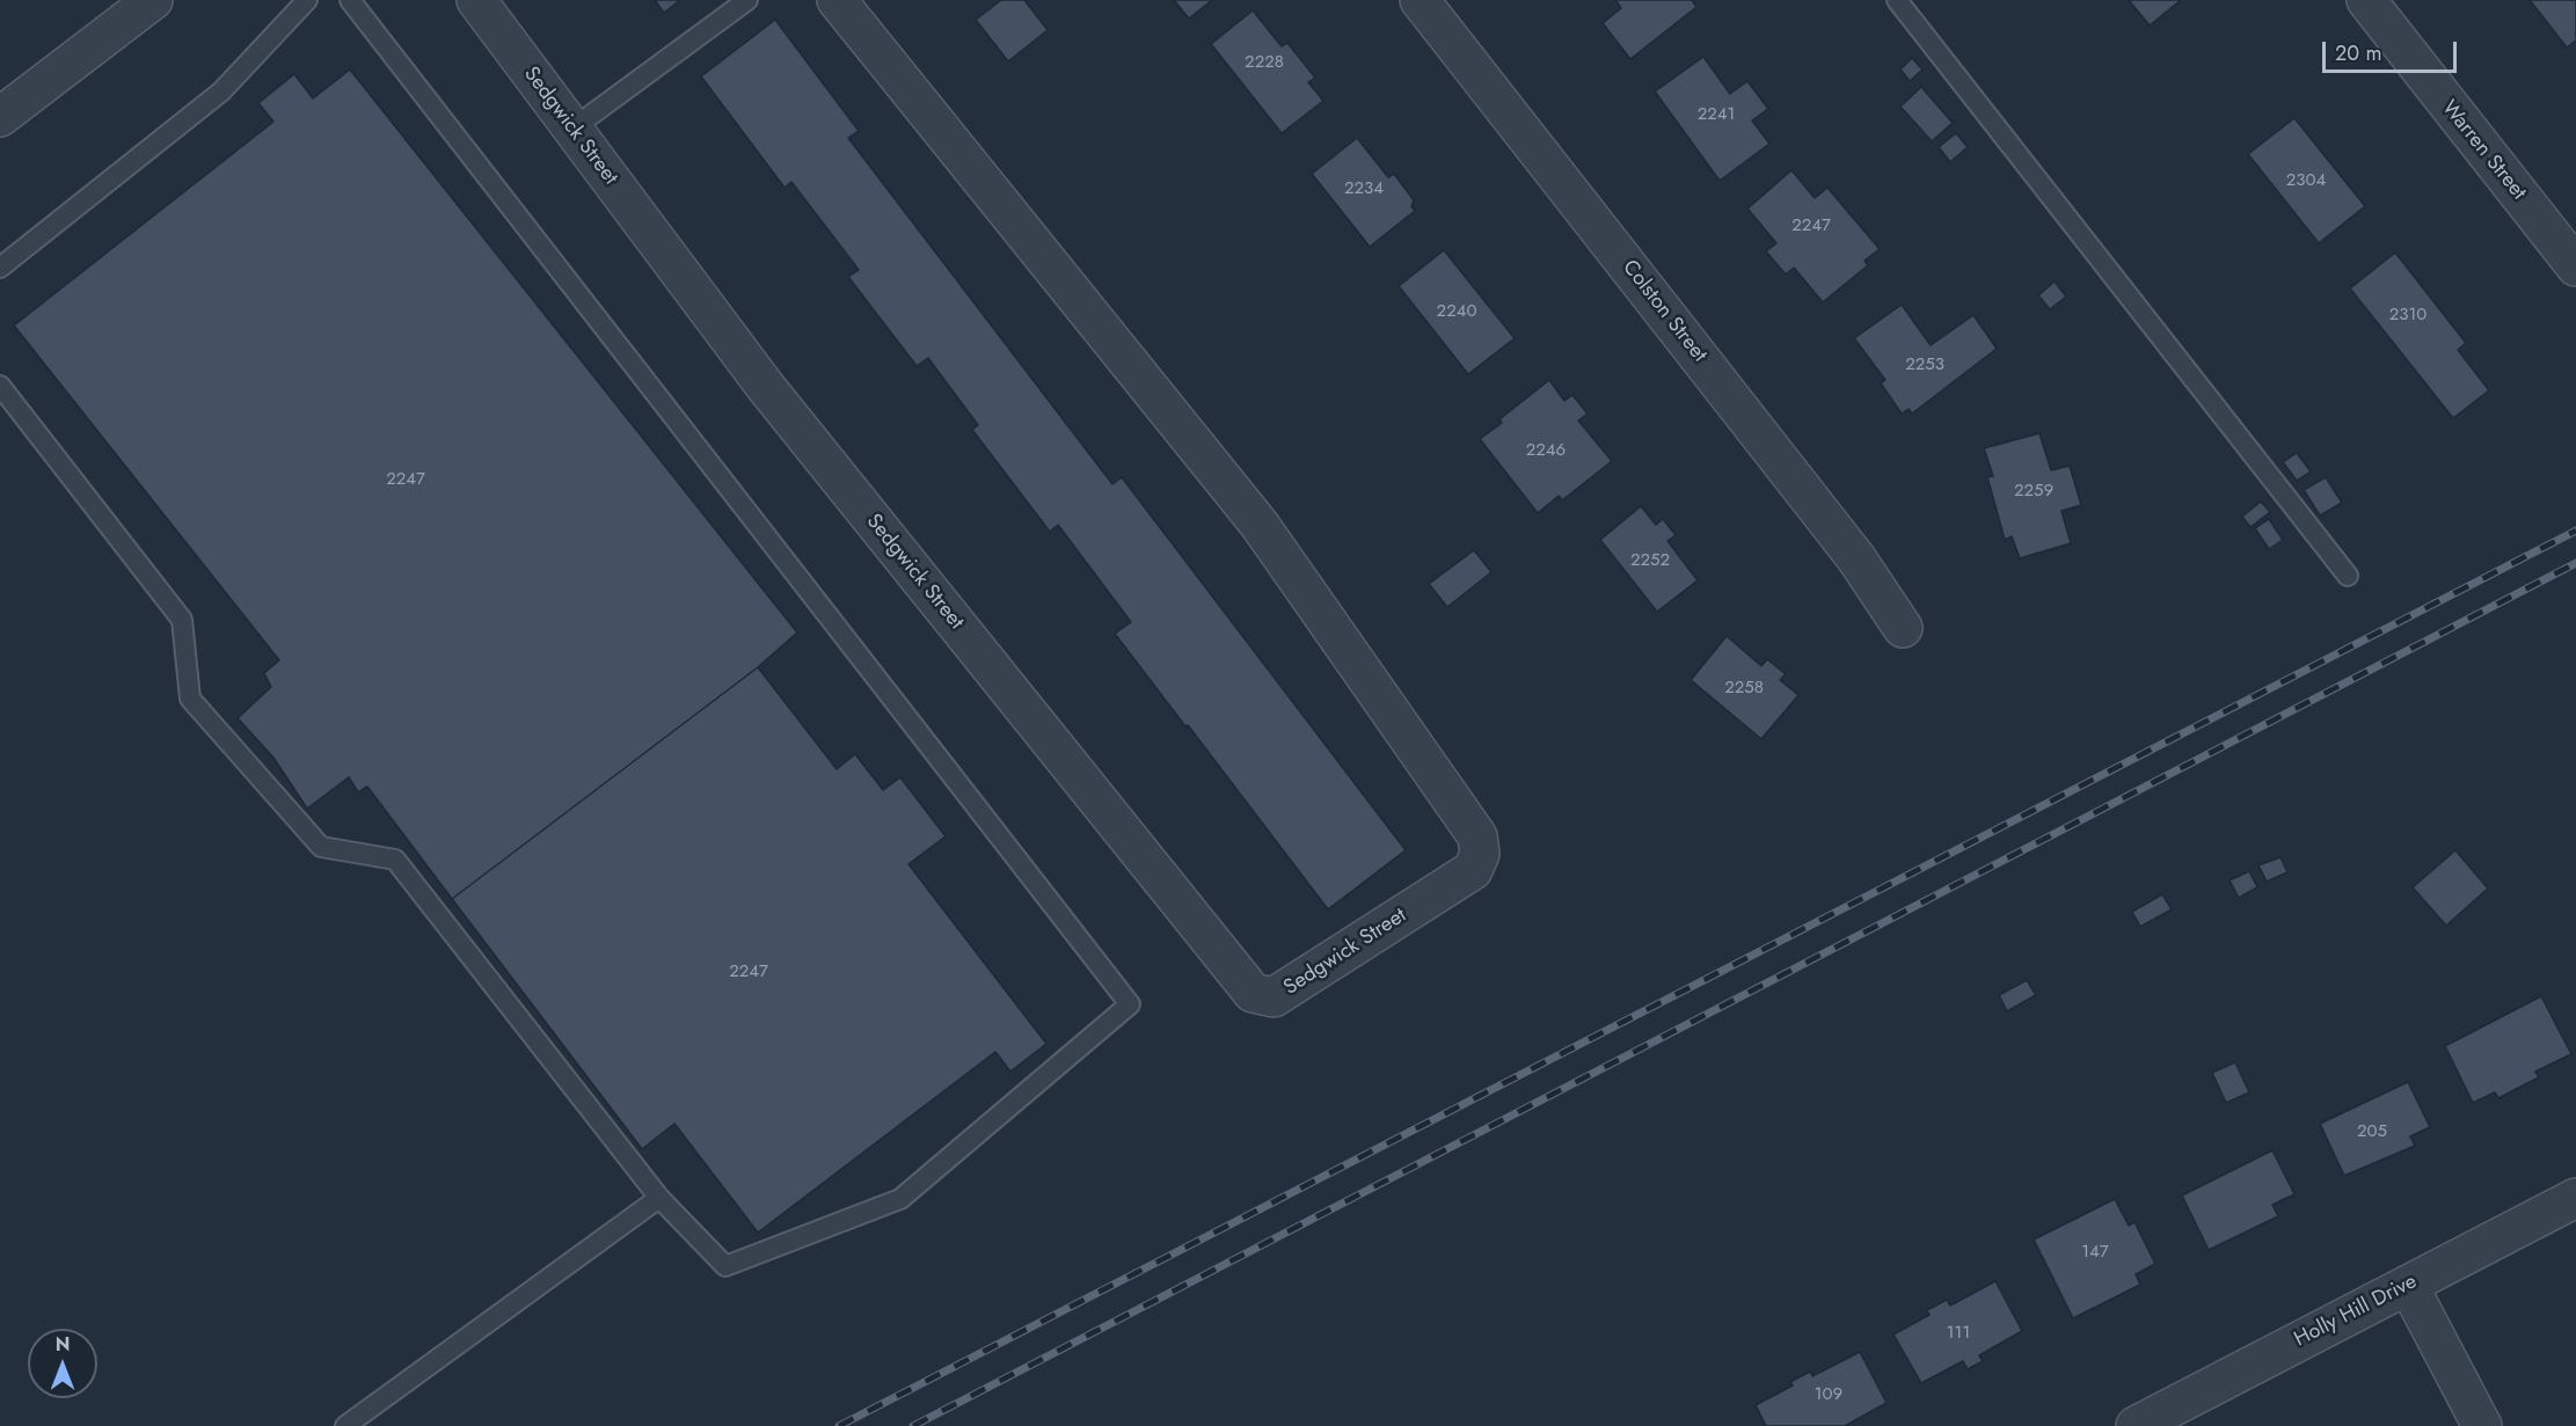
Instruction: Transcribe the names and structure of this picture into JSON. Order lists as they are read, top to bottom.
{
  "streets": {
    "street": [
      "Sedgwick Street",
      "Warren Street",
      "Colston Street",
      "Holly Hill Drive"
    ]
  },
  "house_numbers": [
    "2228",
    "2241",
    "2304",
    "2234",
    "2247",
    "2240",
    "2310",
    "2253",
    "2246",
    "2247",
    "2259",
    "2252",
    "2258",
    "2247",
    "205",
    "147",
    "111",
    "109"
  ],
  "scale_bar": "20 m",
  "north": "top"
}
